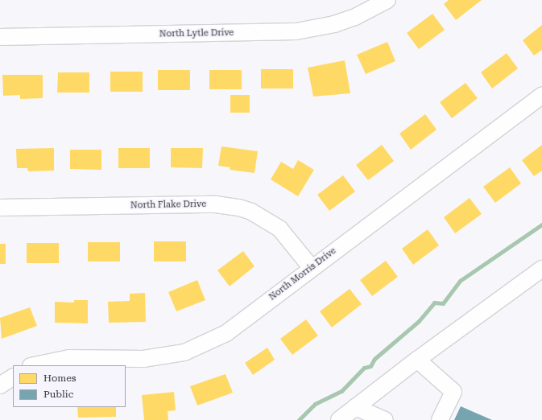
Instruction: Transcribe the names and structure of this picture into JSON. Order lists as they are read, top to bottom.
{
  "streets": {
    "street": ["North Lytle Drive", "North Flake Drive", "North Morris Drive"]
  },
  "crossings": [
    ["North Flake Drive", "North Morris Drive"]
  ],
  "legend": ["Homes", "Public"]
}
